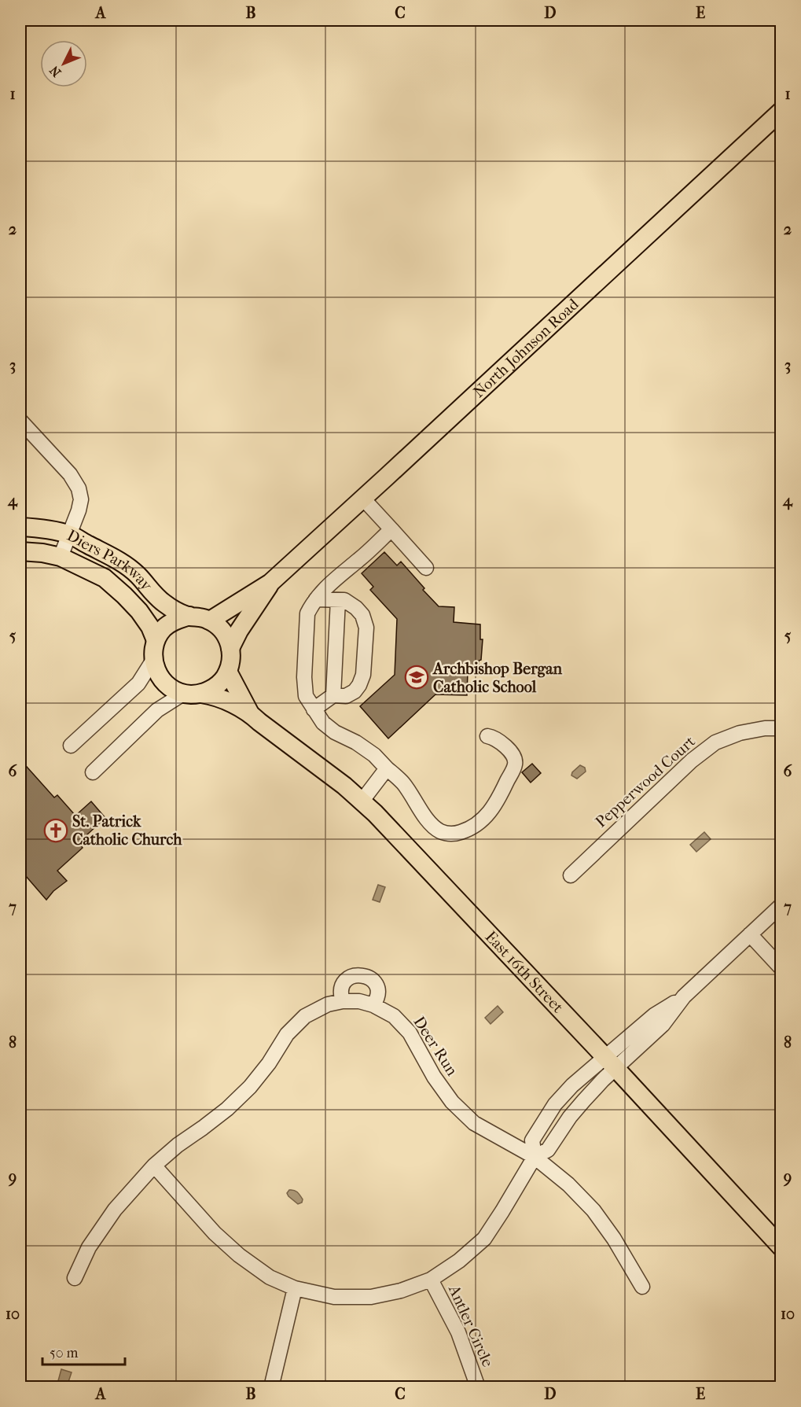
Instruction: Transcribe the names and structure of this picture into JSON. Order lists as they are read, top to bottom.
{
  "streets": {
    "main road": ["North Johnson Road", "Diers Parkway", "East 16th Street"],
    "street": ["Pepperwood Court", "Deer Run", "Antler Circle"]
  },
  "crossings": [
    ["North Johnson Road", "Diers Parkway"],
    ["North Johnson Road", "East 16th Street"],
    ["Diers Parkway", "East 16th Street"]
  ],
  "places": {
    "school or university": ["Archbishop Bergan Catholic School"],
    "church": ["St. Patrick Catholic Church"]
  },
  "scale_bar": "50 m",
  "north": "bottom left",
  "grid": {
    "columns": [
      "A",
      "B",
      "C",
      "D",
      "E"
    ],
    "rows": [
      "1",
      "2",
      "3",
      "4",
      "5",
      "6",
      "7",
      "8",
      "9",
      "10"
    ]
  }
}
